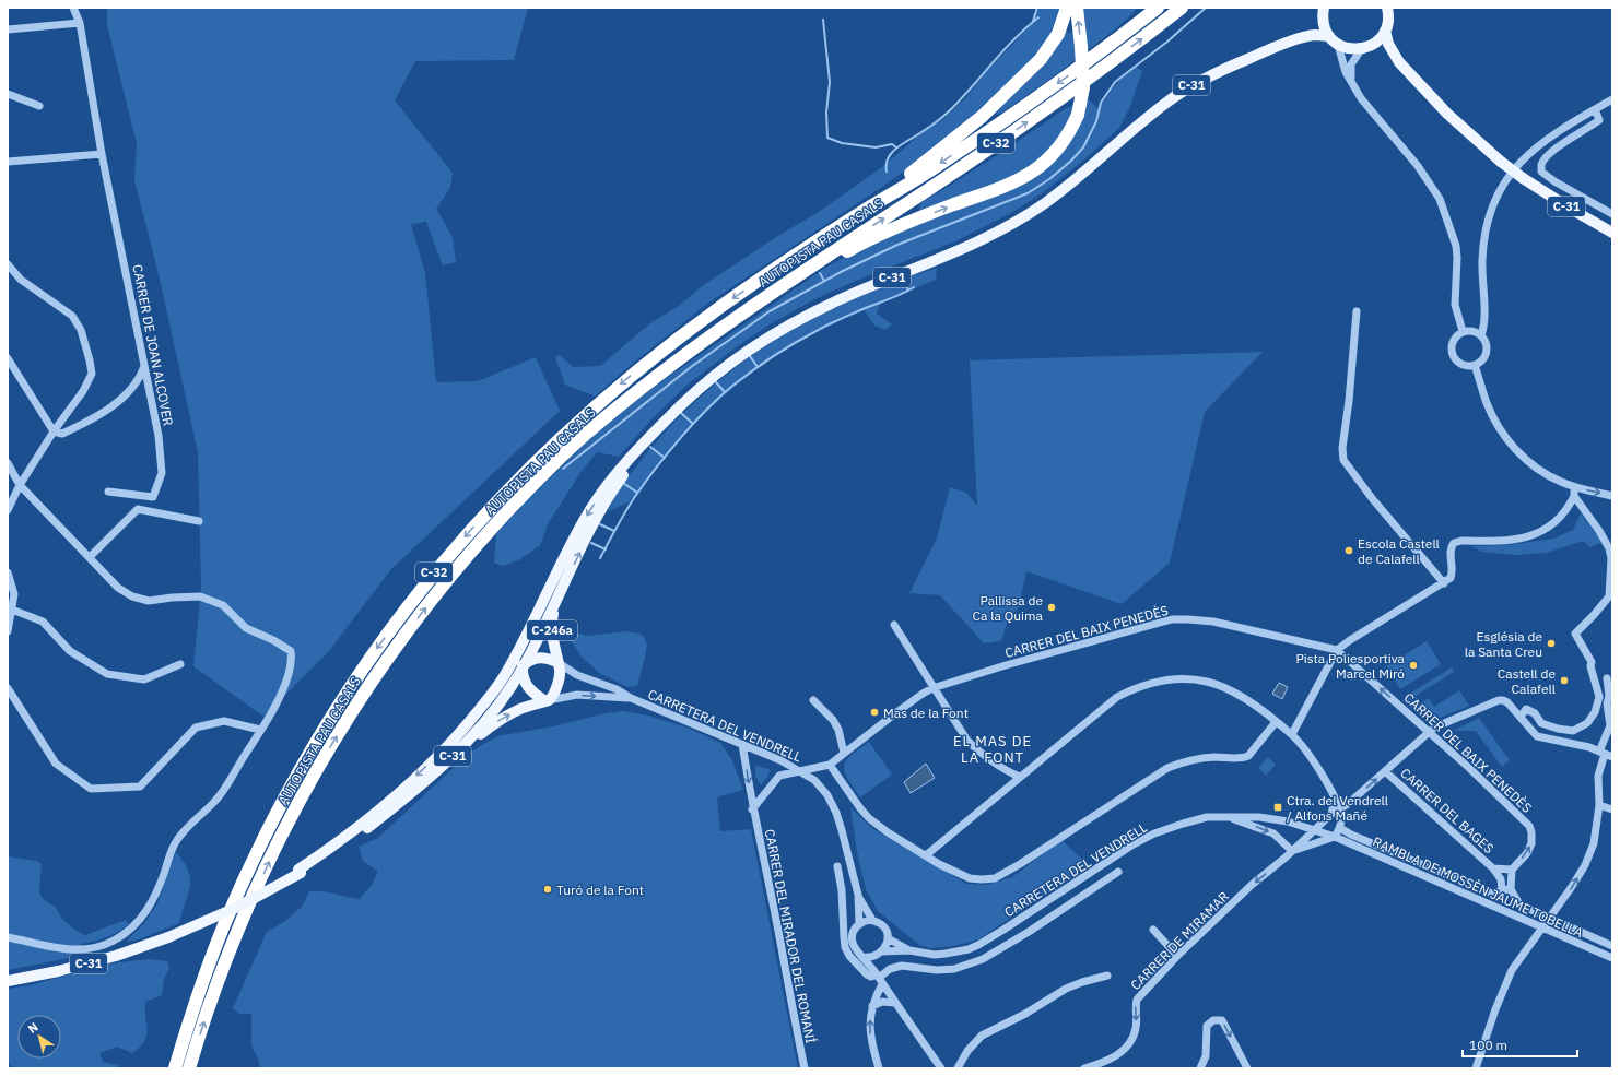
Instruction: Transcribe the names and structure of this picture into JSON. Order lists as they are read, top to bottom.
{
  "streets": {
    "highway": ["C-32", "AUTOPISTA PAU CASALS"],
    "main road": ["C-31", "C-246a"],
    "street": [
      "CARRER DE JOAN ALCOVER",
      "CARRER DEL BAIX PENEDÈS",
      "CARRETERA DEL VENDRELL",
      "CARRER DEL BAGES",
      "RAMBLA DE MOSSÈN JAUME TOBELLA",
      "CARRER DEL MIRADOR DEL ROMANÍ",
      "CARRER DE MIRAMAR"
    ]
  },
  "crossings": [
    ["C-31", "C-246a"],
    ["C-31", "CARRETERA DEL VENDRELL"],
    ["C-246a", "CARRETERA DEL VENDRELL"],
    ["CARRER DEL BAIX PENEDÈS", "CARRER DEL BAGES"],
    ["CARRER DEL BAIX PENEDÈS", "CARRER DE MIRAMAR"],
    ["CARRETERA DEL VENDRELL", "RAMBLA DE MOSSÈN JAUME TOBELLA"],
    ["CARRETERA DEL VENDRELL", "CARRER DEL MIRADOR DEL ROMANÍ"],
    ["CARRETERA DEL VENDRELL", "CARRER DE MIRAMAR"],
    ["CARRER DEL BAGES", "RAMBLA DE MOSSÈN JAUME TOBELLA"],
    ["CARRER DEL BAGES", "CARRER DE MIRAMAR"]
  ],
  "districts": ["EL MAS DE LA FONT"],
  "places": {
    "other": [
      "Escola Castell de Calafell",
      "Pallissa de Ca la Quima",
      "Església de la Santa Creu",
      "Pista Poliesportiva Marcel Miró",
      "Castell de Calafell",
      "Mas de la Font",
      "Turó de la Font"
    ],
    "transit": ["Ctra. del Vendrell / Alfons Mañé"]
  },
  "scale_bar": "100 m",
  "north": "top left"
}
